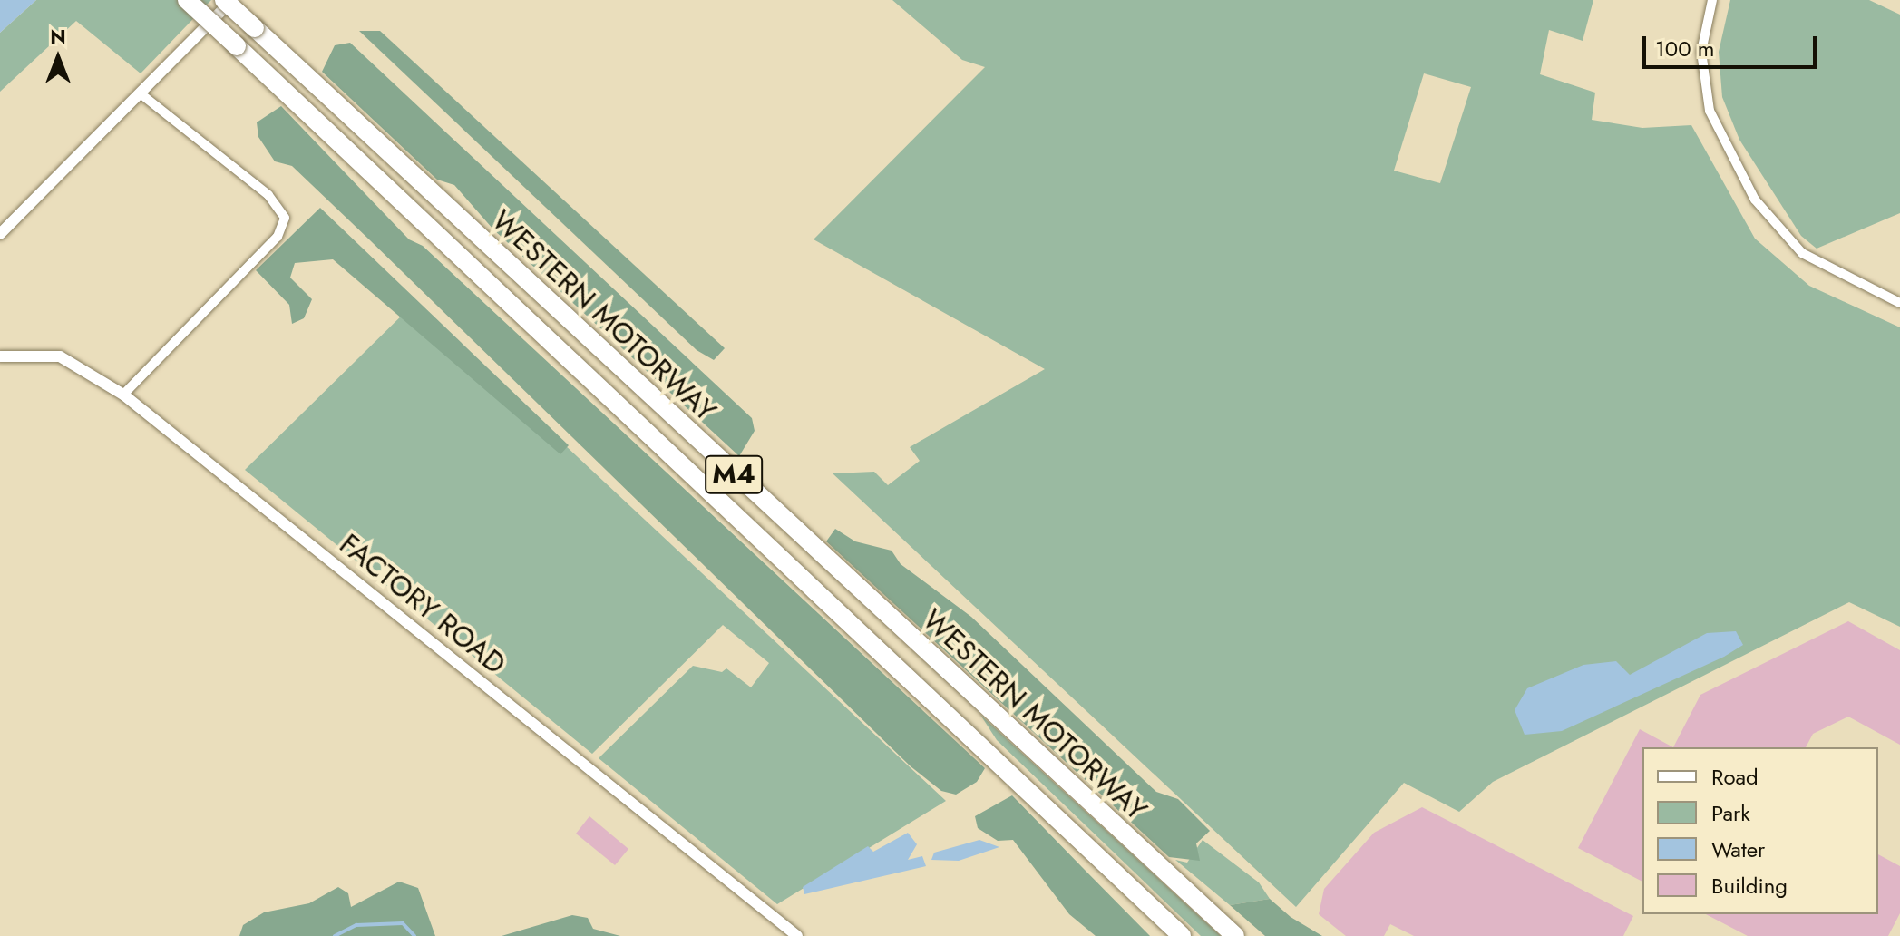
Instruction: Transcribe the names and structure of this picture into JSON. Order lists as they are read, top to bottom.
{
  "streets": {
    "highway": ["WESTERN MOTORWAY", "M4"],
    "street": ["FACTORY ROAD"]
  },
  "legend": [
    "Road",
    "Park",
    "Water",
    "Building"
  ],
  "scale_bar": "100 m",
  "north": "top"
}
